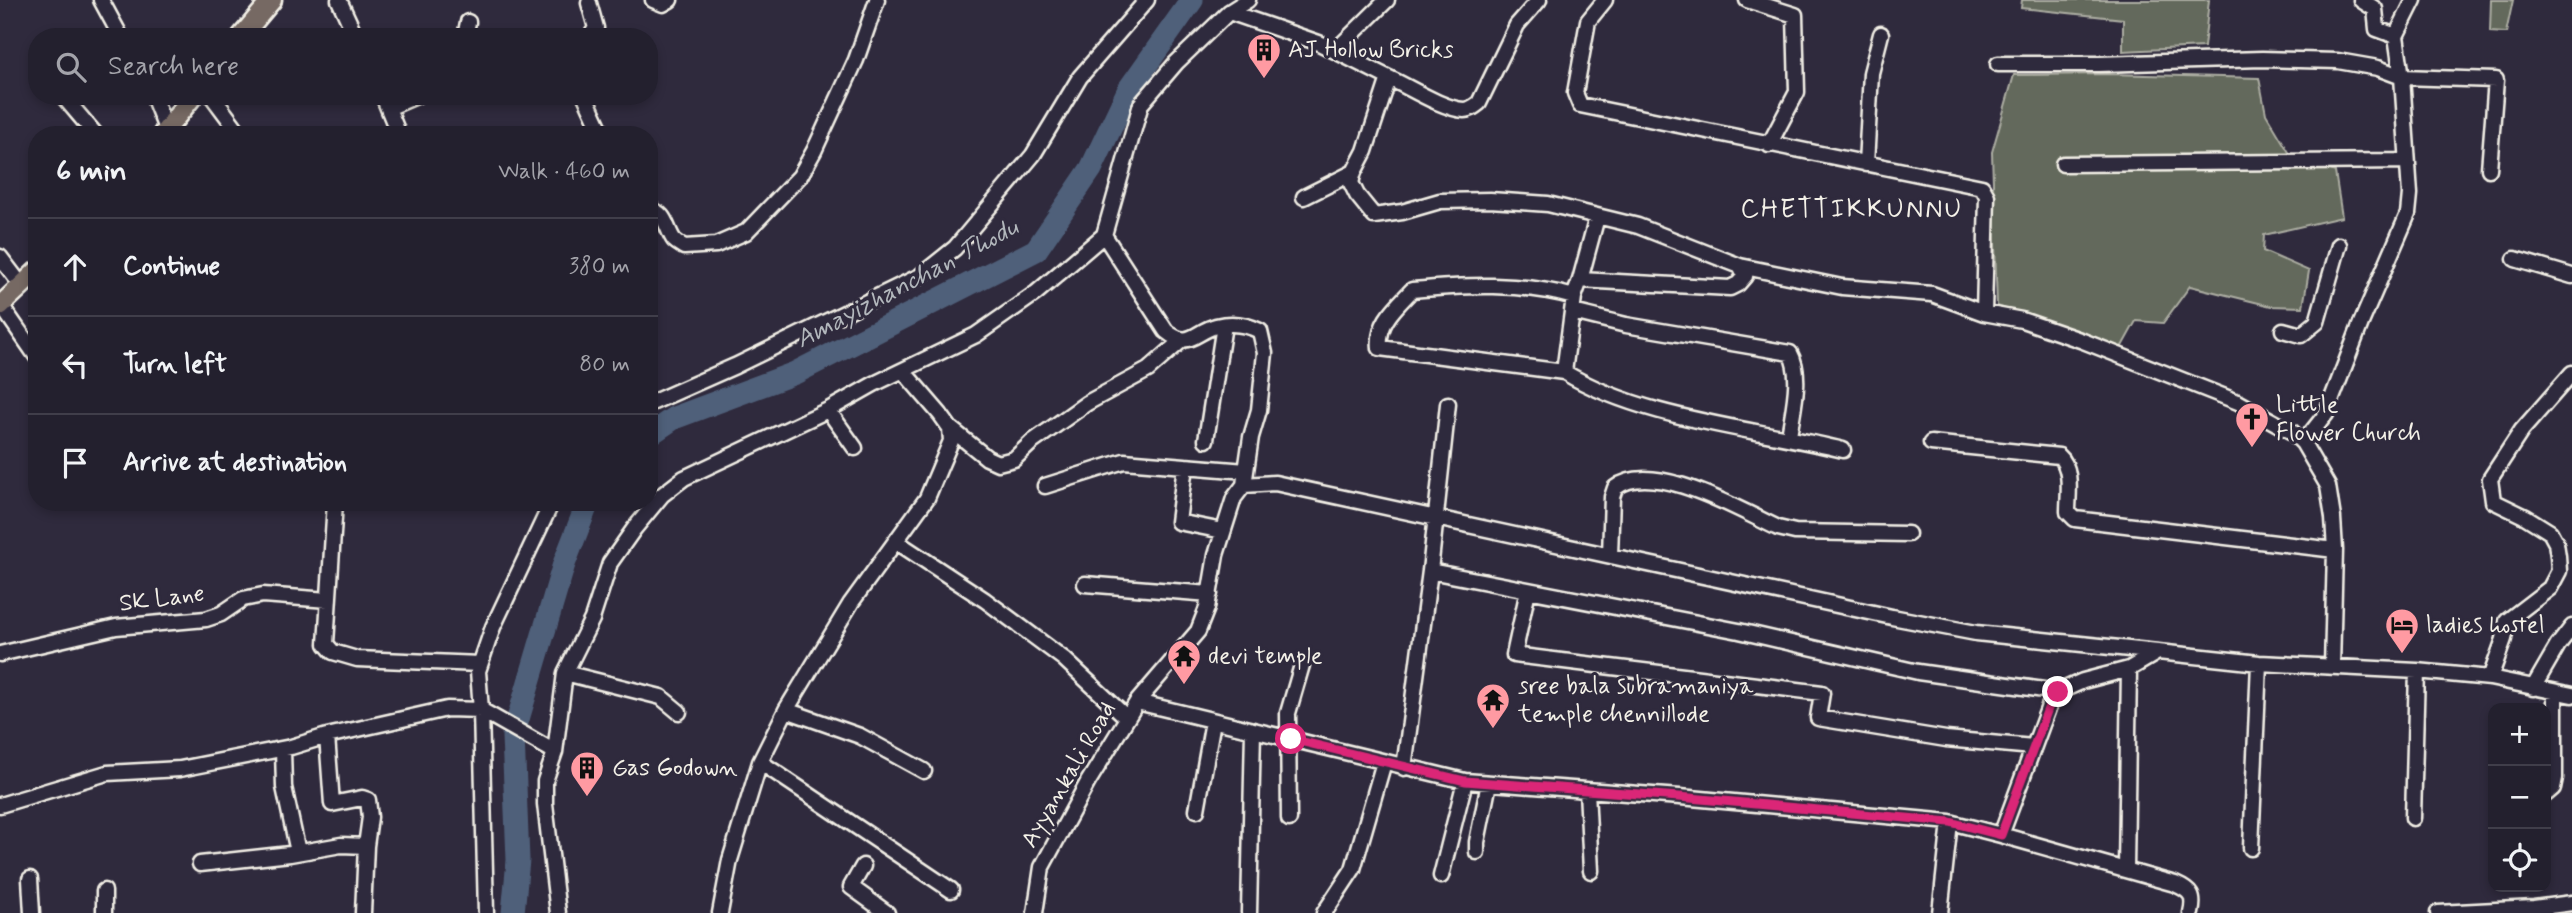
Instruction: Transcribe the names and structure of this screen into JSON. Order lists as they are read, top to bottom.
{
  "streets": {
    "street": ["SK Lane", "Ayyankali Road"]
  },
  "districts": ["CHETTIKKUNNU"],
  "water": ["Amayizhanchan Thodu"],
  "places": {
    "building": ["AJ Hollow Bricks", "Gas Godown"],
    "church": ["Little Flower Church"],
    "hotel": ["ladies hostel"],
    "temple": ["devi temple", "sree bala subramaniya temple chennillode"]
  },
  "page": {
    "search": "Search here",
    "heading": ["6 min", "Walk · 460 m"],
    "list": [
      ["Continue", "380 m"],
      ["Turn left", "80 m"],
      "Arrive at destination"
    ],
    "map_buttons": ["+", "−"]
  }
}
